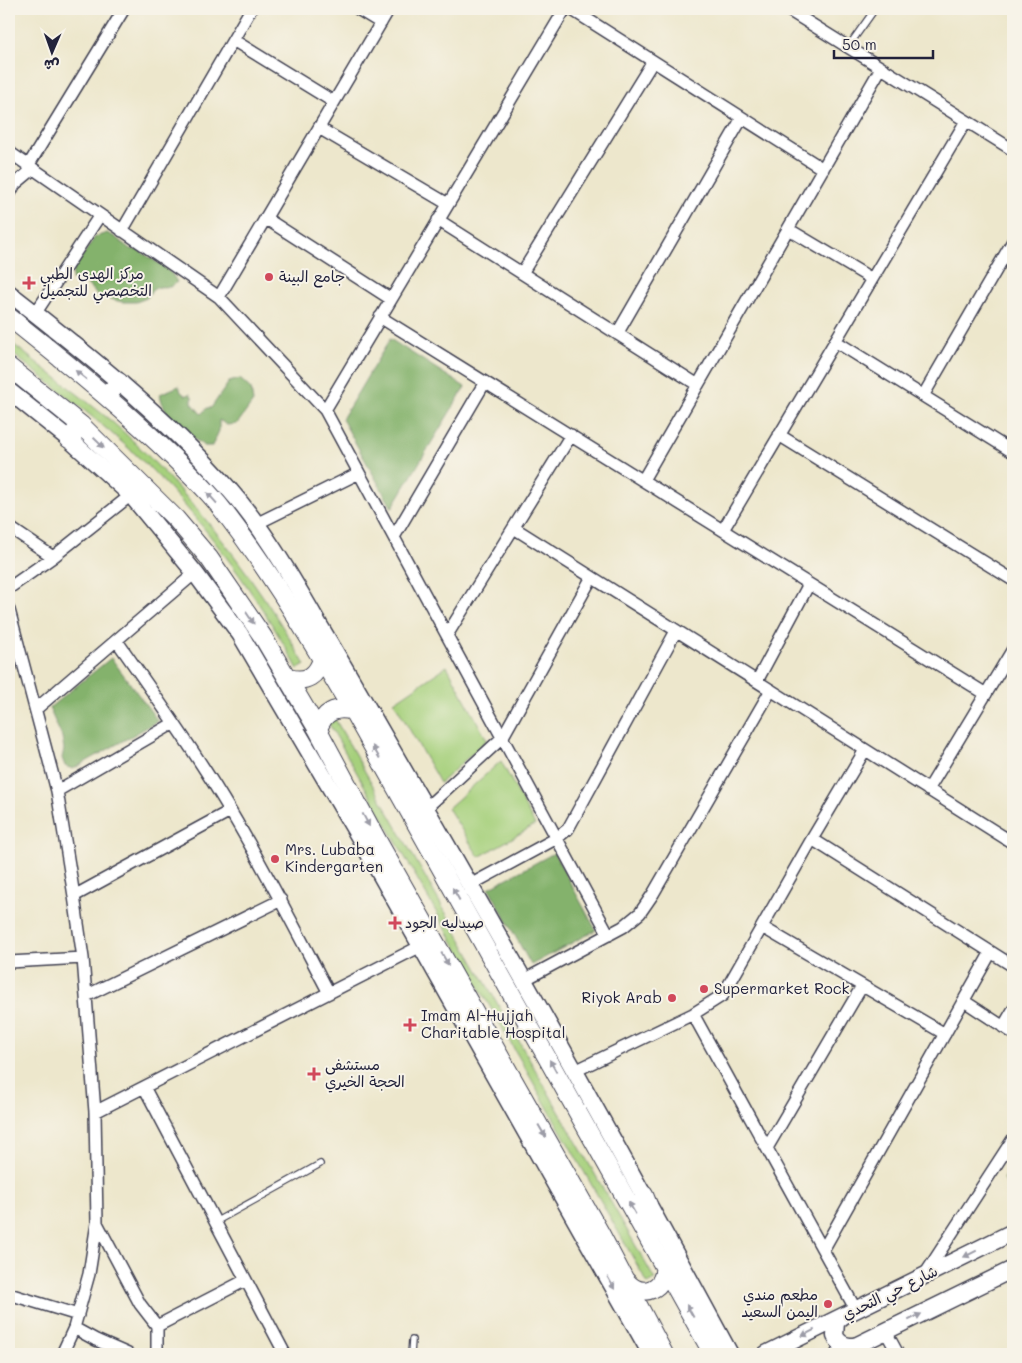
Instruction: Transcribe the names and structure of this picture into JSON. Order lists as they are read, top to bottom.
{
  "streets": {
    "street": ["شارع حي التحدي"]
  },
  "places": {
    "other": [
      "جامع البينة",
      "Mrs. Lubaba Kindergarten",
      "Supermarket Rock",
      "Riyok Arab",
      "مطعم مندي اليمن السعيد"
    ],
    "health": [
      "مركز الهدى الطبي التخصصي للتجميل",
      "صيدليه الجود",
      "Imam Al-Hujjah Charitable Hospital",
      "مستشفى الحجة الخيري"
    ]
  },
  "scale_bar": "50 m",
  "north": "bottom"
}
